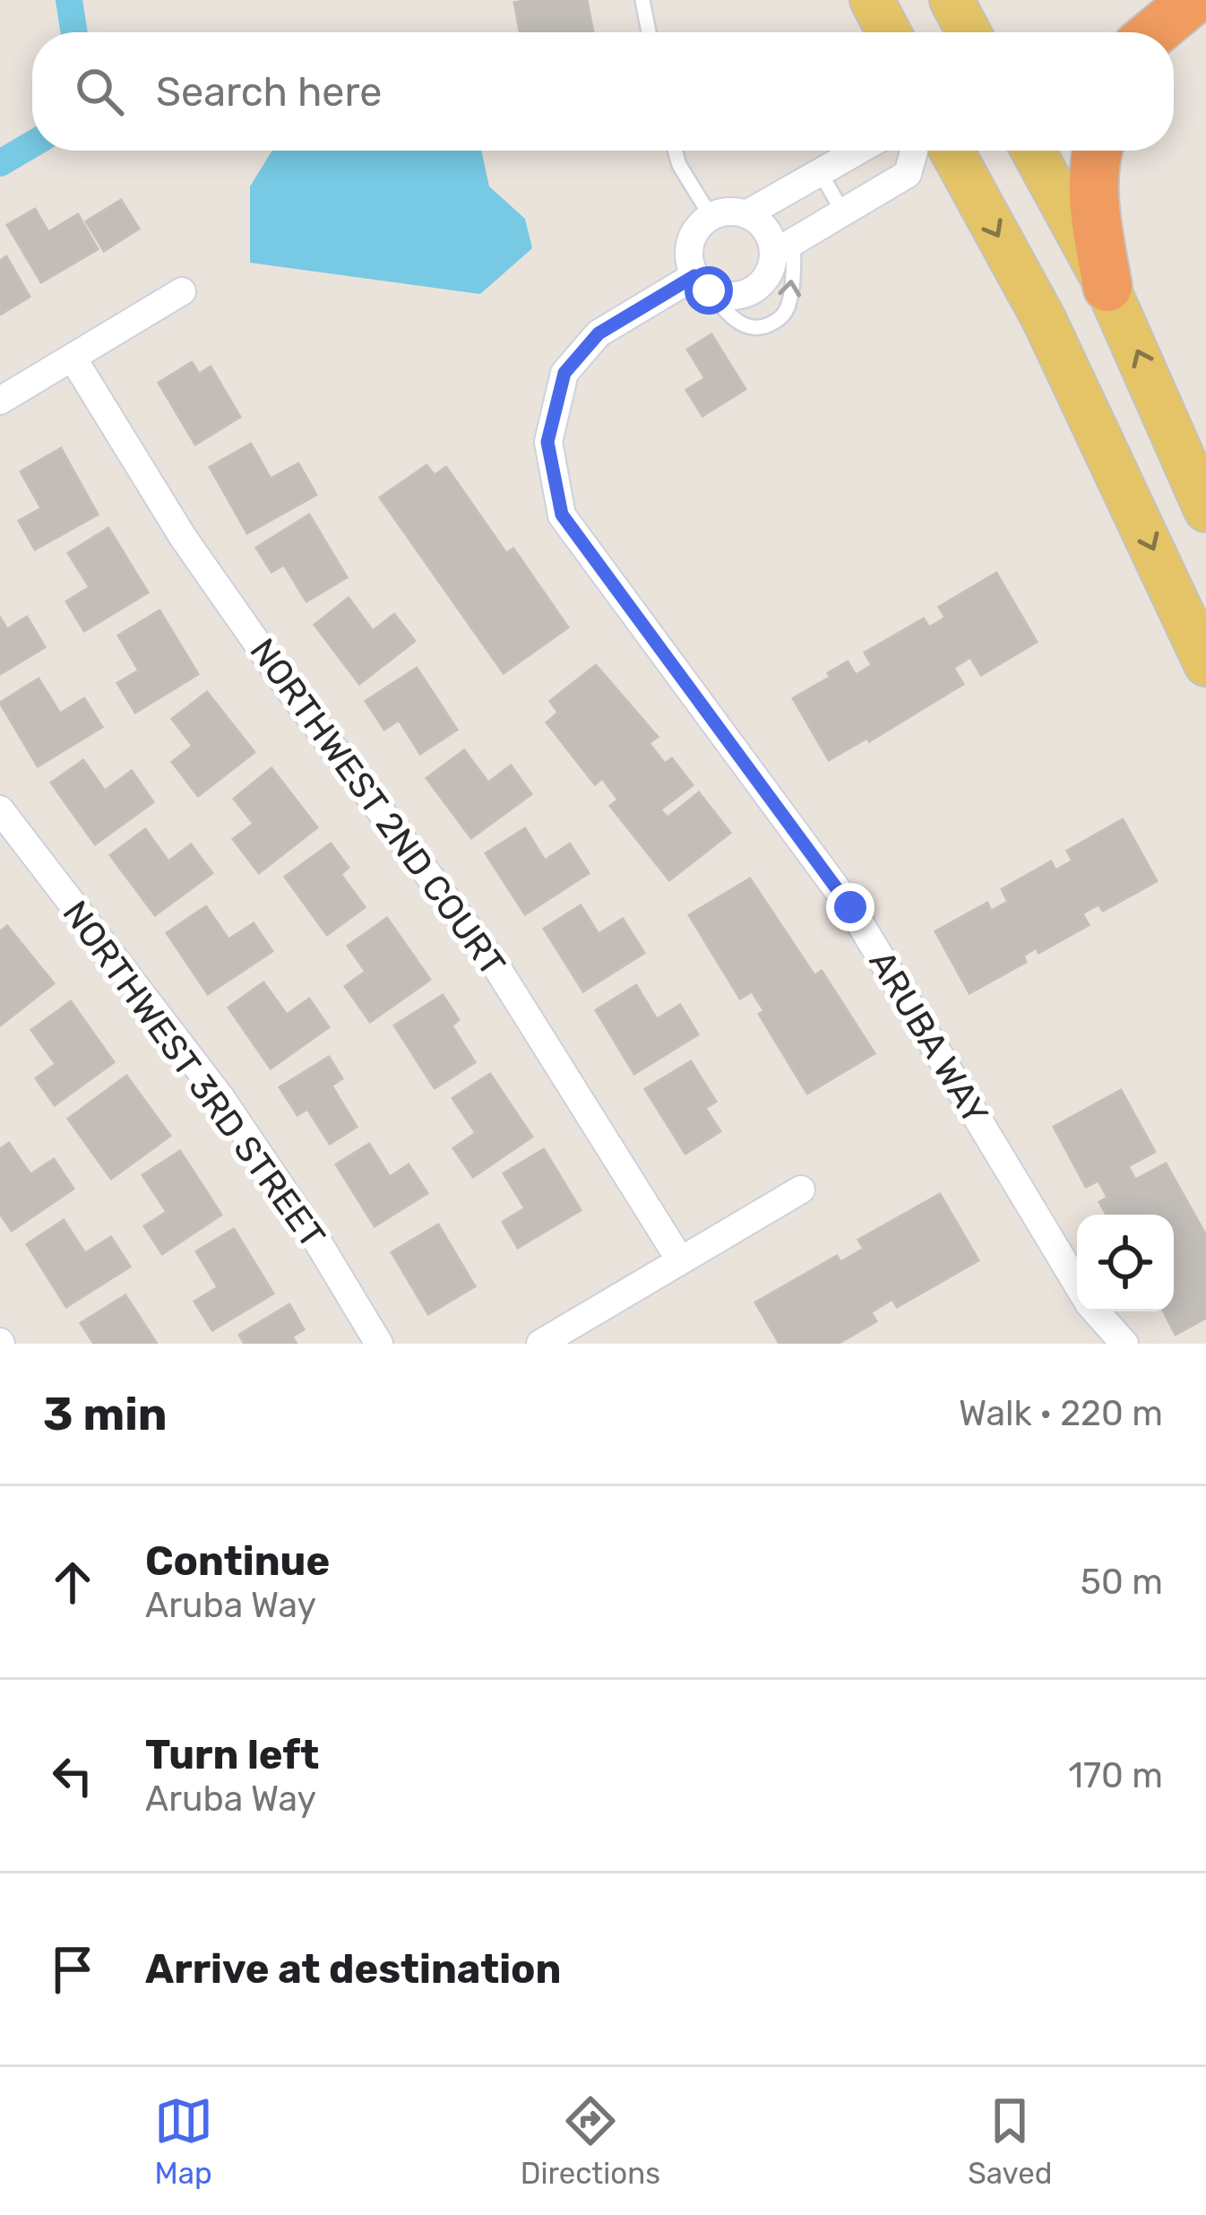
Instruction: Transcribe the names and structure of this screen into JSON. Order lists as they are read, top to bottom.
{
  "streets": {
    "street": ["NORTHWEST 2ND COURT", "ARUBA WAY", "NORTHWEST 3RD STREET"]
  },
  "page": {
    "search": "Search here",
    "heading": ["3 min", "Walk · 220 m"],
    "list": [
      ["Continue", "Aruba Way", "50 m"],
      ["Turn left", "Aruba Way", "170 m"],
      "Arrive at destination"
    ],
    "nav": ["Map", "Directions", "Saved"]
  }
}
